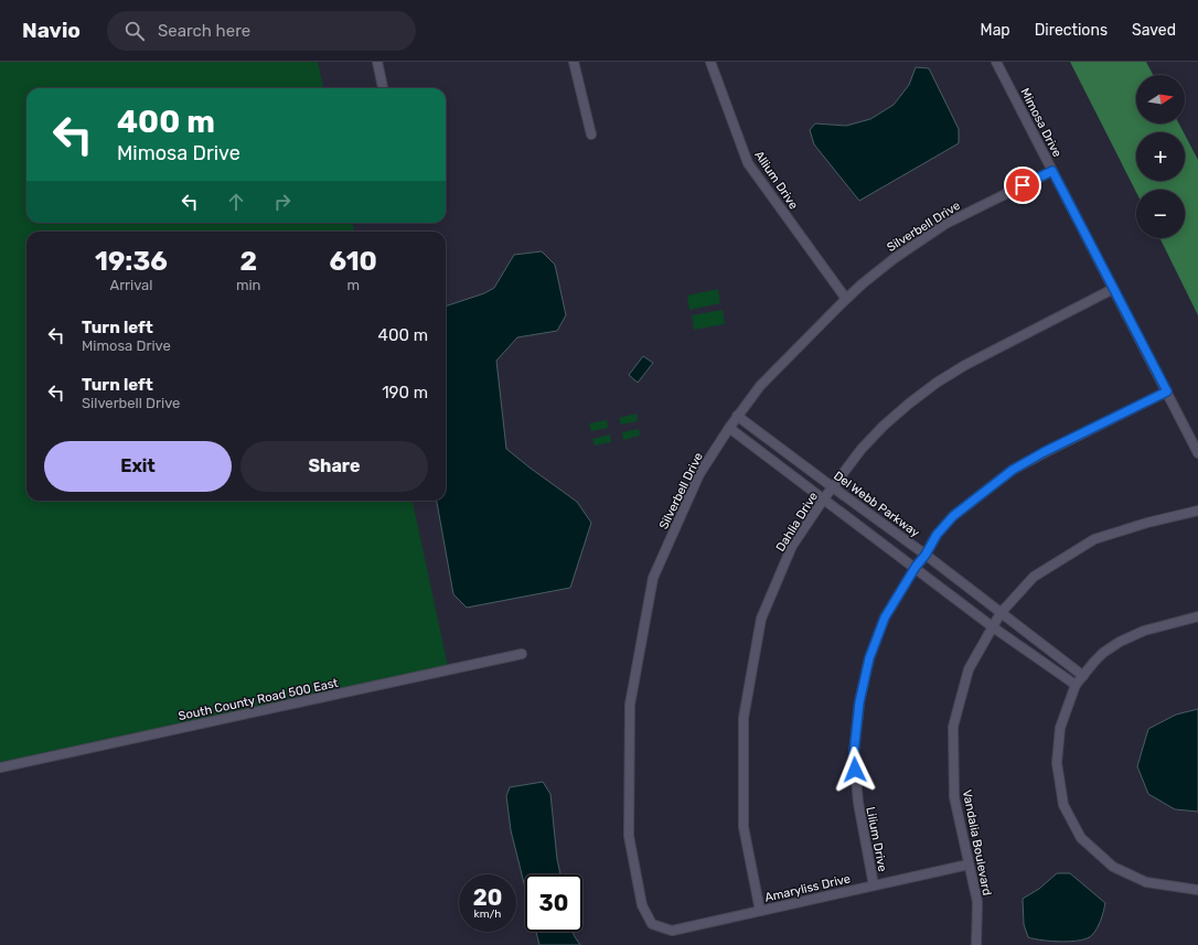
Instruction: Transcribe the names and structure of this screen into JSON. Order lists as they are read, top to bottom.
{
  "streets": {
    "street": [
      "Mimosa Drive",
      "Allium Drive",
      "Silverbell Drive",
      "Del Webb Parkway",
      "Dahlia Drive",
      "South County Road 500 East",
      "Lilium Drive",
      "Vandalia Boulevard",
      "Amaryliss Drive"
    ]
  },
  "crossings": [
    ["Mimosa Drive", "Silverbell Drive"],
    ["Mimosa Drive", "Dahlia Drive"],
    ["Mimosa Drive", "Lilium Drive"],
    ["Allium Drive", "Silverbell Drive"],
    ["Silverbell Drive", "Del Webb Parkway"],
    ["Silverbell Drive", "Amaryliss Drive"],
    ["Del Webb Parkway", "Dahlia Drive"],
    ["Del Webb Parkway", "Lilium Drive"],
    ["Del Webb Parkway", "Vandalia Boulevard"],
    ["Dahlia Drive", "Amaryliss Drive"],
    ["Lilium Drive", "Amaryliss Drive"],
    ["Vandalia Boulevard", "Amaryliss Drive"]
  ],
  "north": "right",
  "page": {
    "header": "Navio",
    "search": "Search here",
    "nav": ["Map", "Directions", "Saved"],
    "map_buttons": ["+", "−"],
    "turn": ["400 m", "Mimosa Drive"],
    "eta": [
      "19:36",
      "Arrival",
      "2",
      "min",
      "610",
      "m"
    ],
    "list": [
      {
        "name": "Turn left",
        "note": "Mimosa Drive",
        "value": "400 m"
      },
      {
        "name": "Turn left",
        "note": "Silverbell Drive",
        "value": "190 m"
      }
    ],
    "buttons": ["Exit", "Share"],
    "speed": "20 km/h",
    "limit": "30"
  }
}
